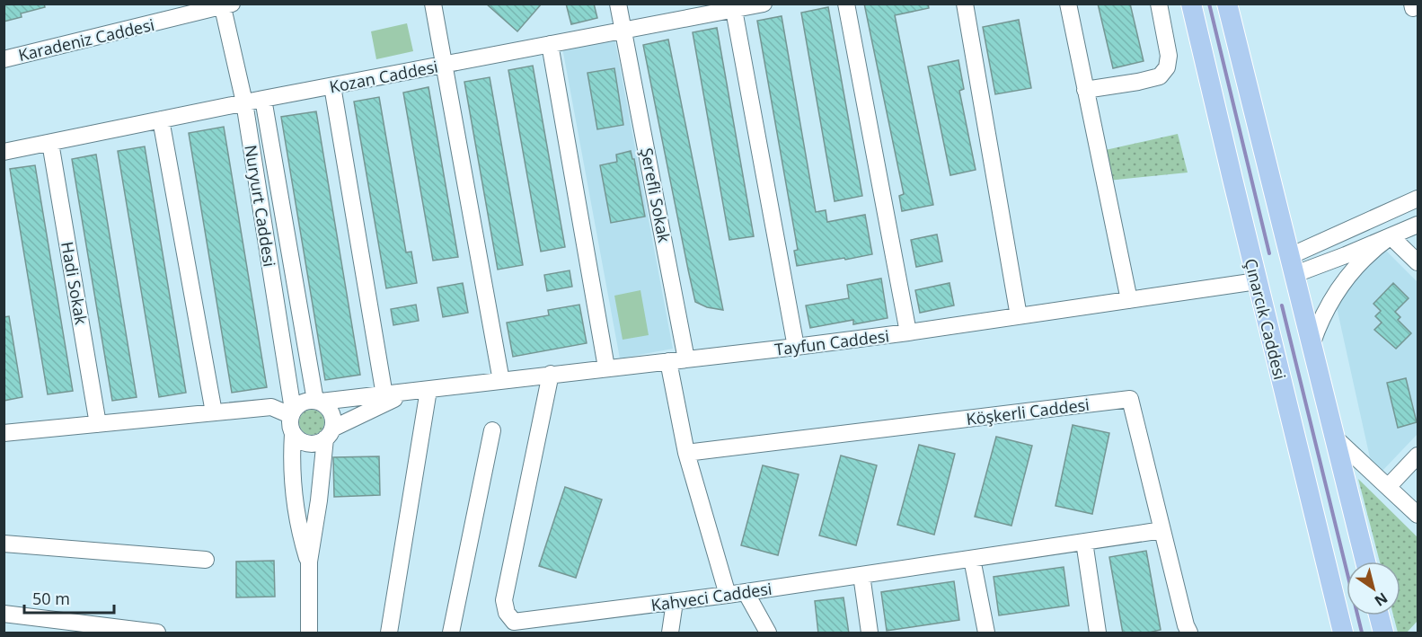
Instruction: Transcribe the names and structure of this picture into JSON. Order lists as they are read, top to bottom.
{
  "streets": {
    "main road": ["Çınarcık Caddesi"],
    "street": [
      "Karadeniz Caddesi",
      "Kozan Caddesi",
      "Şerefli Sokak",
      "Nuryurt Caddesi",
      "Hadi Sokak",
      "Tayfun Caddesi",
      "Köşkerli Caddesi",
      "Kahveci Caddesi"
    ]
  },
  "crossings": [
    ["Karadeniz Caddesi", "Nuryurt Caddesi"],
    ["Kozan Caddesi", "Şerefli Sokak"],
    ["Kozan Caddesi", "Nuryurt Caddesi"],
    ["Kozan Caddesi", "Hadi Sokak"],
    ["Şerefli Sokak", "Tayfun Caddesi"],
    ["Nuryurt Caddesi", "Tayfun Caddesi"],
    ["Çınarcık Caddesi", "Tayfun Caddesi"],
    ["Tayfun Caddesi", "Kahveci Caddesi"],
    ["Köşkerli Caddesi", "Kahveci Caddesi"]
  ],
  "scale_bar": "50 m",
  "north": "bottom right"
}
